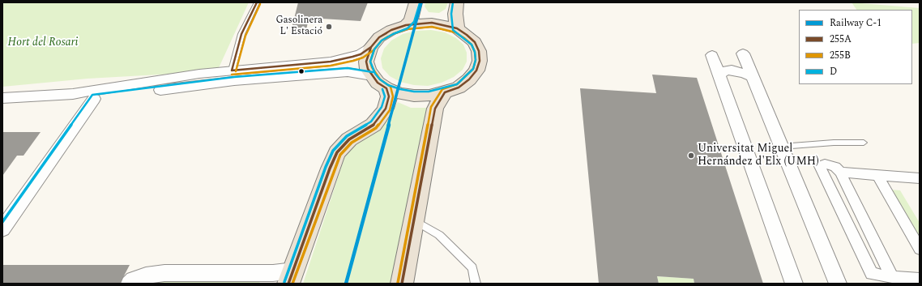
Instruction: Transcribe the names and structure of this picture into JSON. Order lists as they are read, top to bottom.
{
  "parks": ["Hort del Rosari"],
  "places": ["Gasolinera L' Estació", "Universitat Miguel Hernández d'Elx (UMH)"],
  "lines": [
    "rail line C-1",
    "transit line 255A",
    "transit line D",
    "transit line 255B"
  ],
  "legend": [
    "Railway C-1",
    "255A",
    "255B",
    "D"
  ]
}
